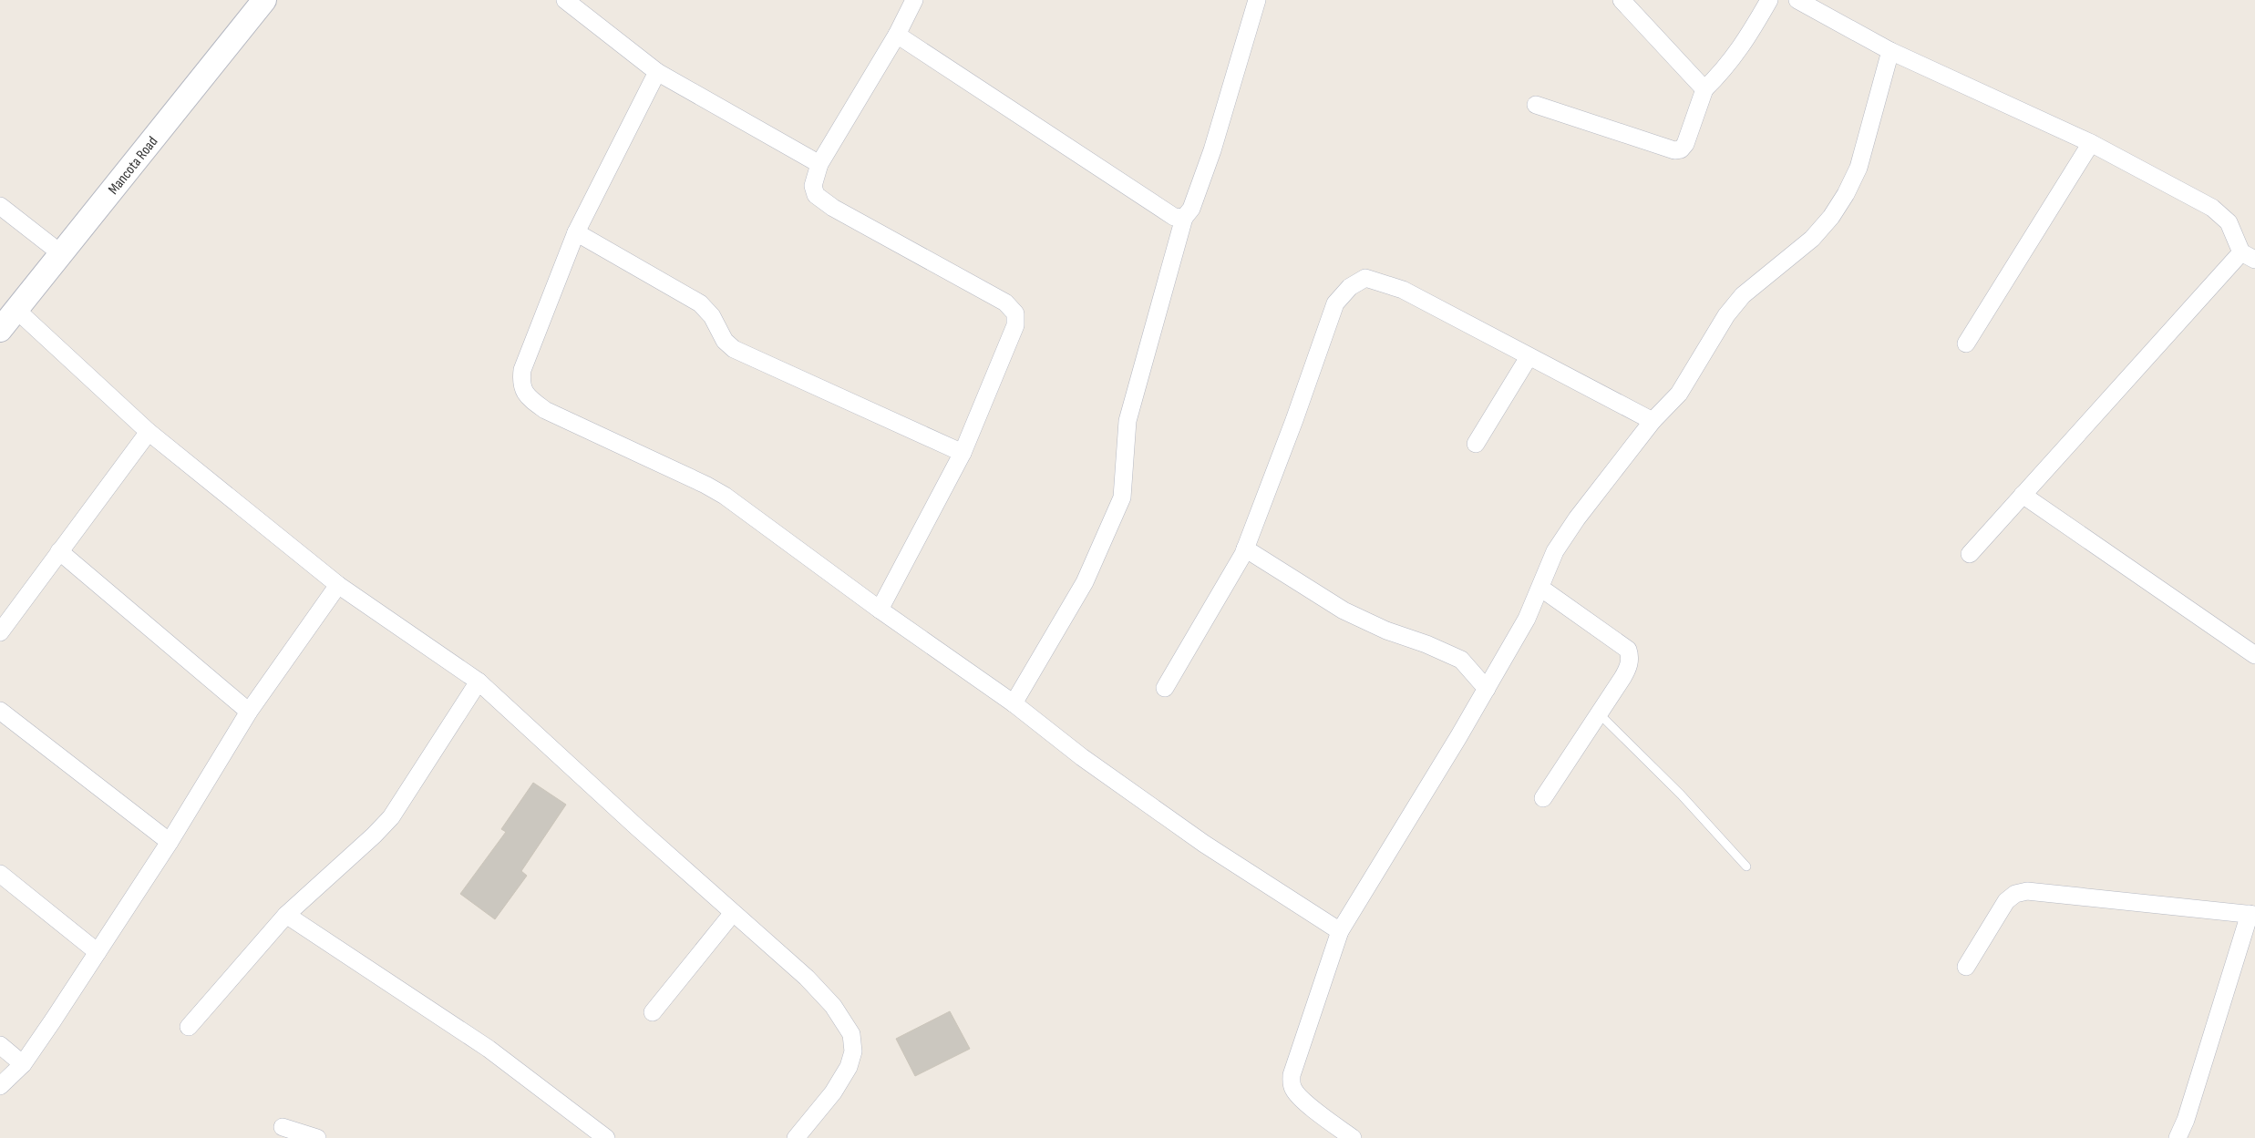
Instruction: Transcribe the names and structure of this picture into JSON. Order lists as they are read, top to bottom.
{
  "streets": {
    "main road": ["Mancota Road"]
  }
}
